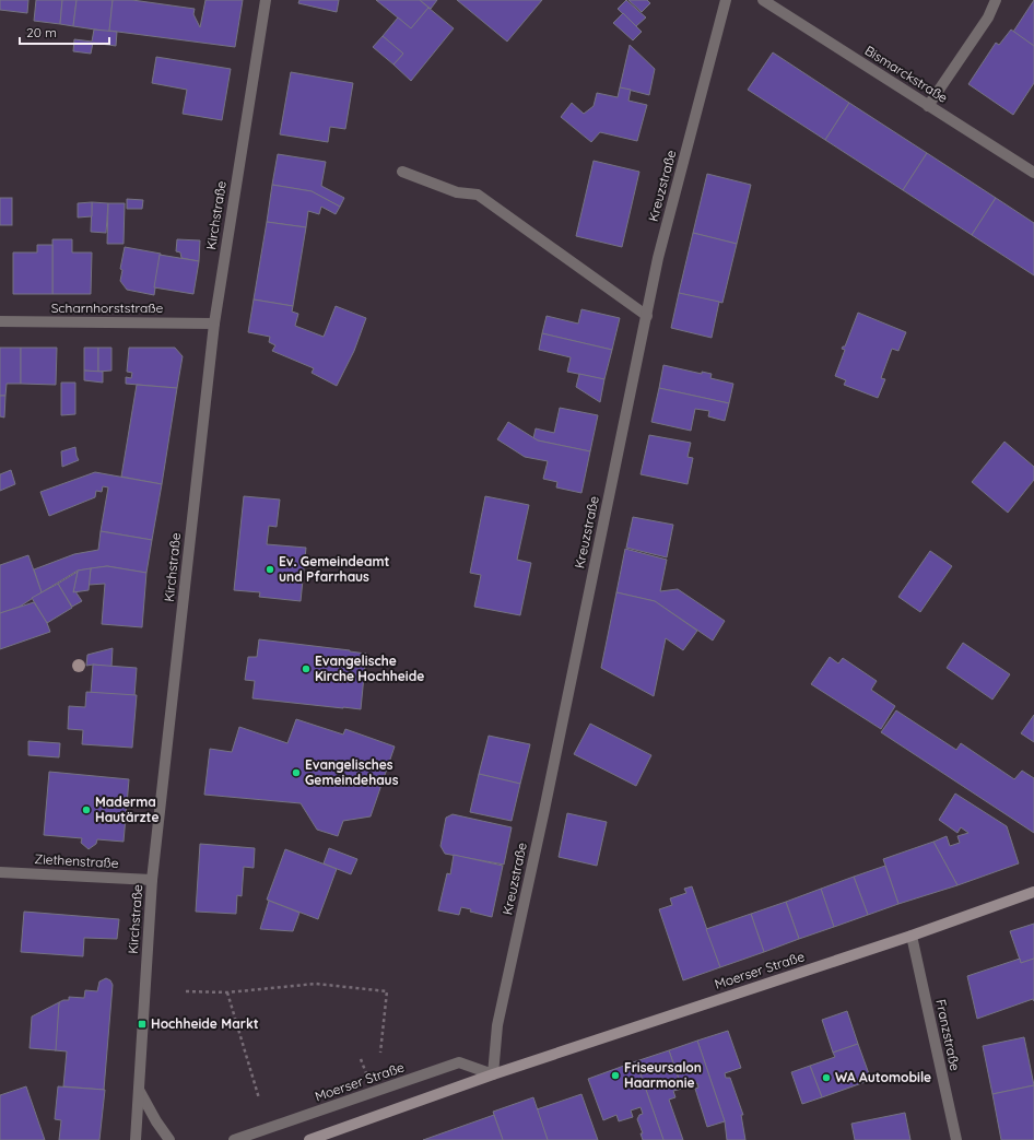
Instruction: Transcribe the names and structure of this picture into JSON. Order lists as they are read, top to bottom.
{
  "streets": {
    "main road": ["Moerser Straße"],
    "street": [
      "Bismarckstraße",
      "Kreuzstraße",
      "Kirchstraße",
      "Scharnhorststraße",
      "Ziethenstraße",
      "Franzstraße"
    ]
  },
  "crossings": [
    ["Kreuzstraße", "Moerser Straße"],
    ["Kirchstraße", "Scharnhorststraße"],
    ["Kirchstraße", "Ziethenstraße"],
    ["Moerser Straße", "Franzstraße"]
  ],
  "places": {
    "other": [
      "Ev. Gemeindeamt und Pfarrhaus",
      "Evangelische Kirche Hochheide",
      "Evangelisches Gemeindehaus",
      "Maderma Hautärzte",
      "Friseursalon Haarmonie",
      "WA Automobile"
    ],
    "transit": ["Hochheide Markt"]
  },
  "scale_bar": "20 m"
}
